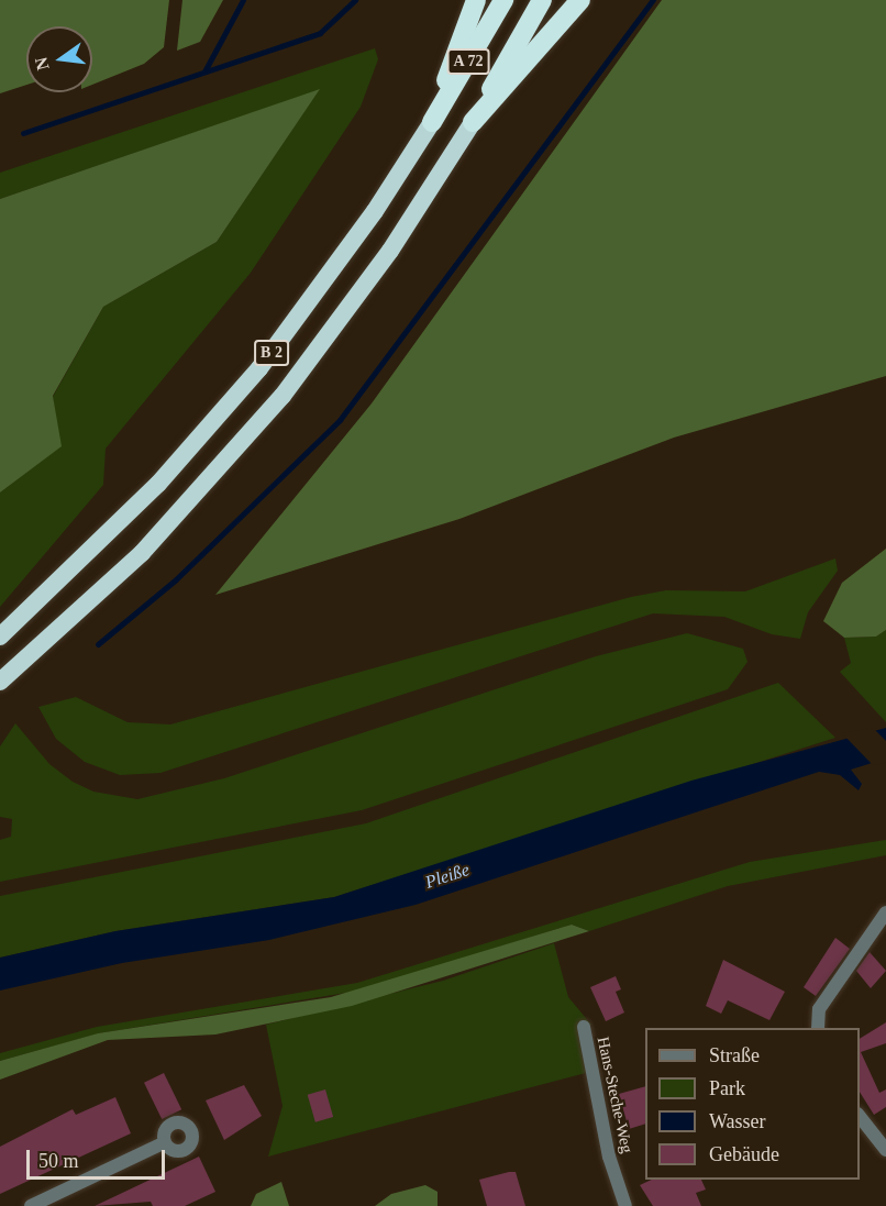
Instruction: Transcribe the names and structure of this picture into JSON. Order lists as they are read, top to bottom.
{
  "streets": {
    "highway": ["A 72", "B 2"],
    "street": ["Hans-Steche-Weg"]
  },
  "crossings": [
    ["A 72", "B 2"]
  ],
  "water": ["Pleiße"],
  "legend": [
    "Straße",
    "Park",
    "Wasser",
    "Gebäude"
  ],
  "scale_bar": "50 m",
  "north": "left"
}
